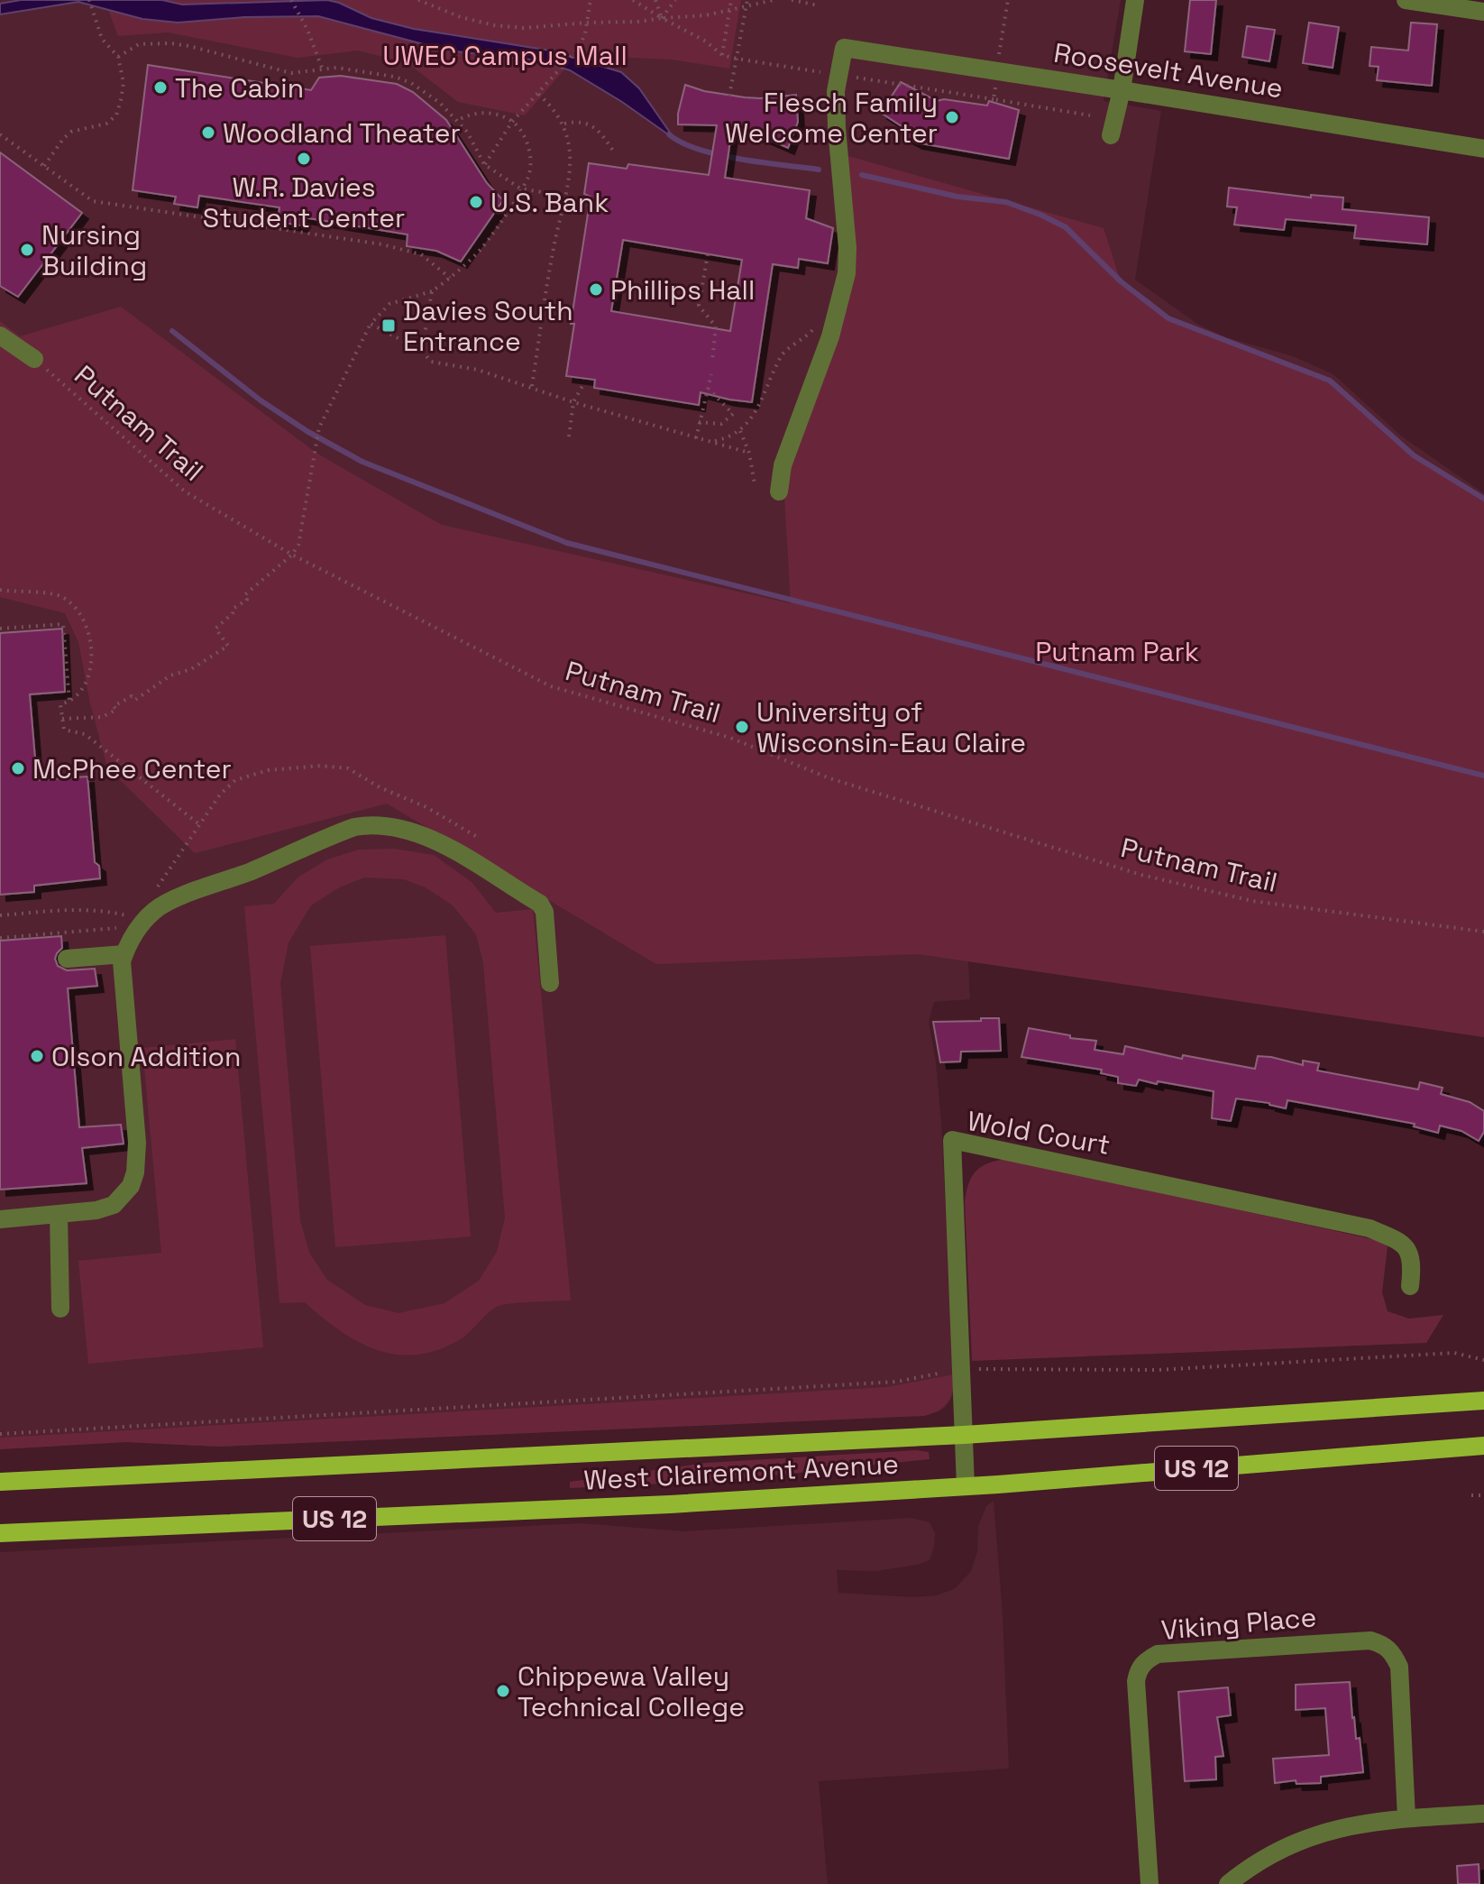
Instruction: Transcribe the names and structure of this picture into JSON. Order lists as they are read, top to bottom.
{
  "streets": {
    "main road": ["US 12", "West Clairemont Avenue"],
    "street": ["Roosevelt Avenue", "Wold Court", "Viking Place"],
    "path": ["Putnam Trail"]
  },
  "crossings": [
    ["Wold Court", "West Clairemont Avenue"]
  ],
  "parks": ["UWEC Campus Mall", "Putnam Park"],
  "places": {
    "other": [
      "The Cabin",
      "Flesch Family Welcome Center",
      "Woodland Theater",
      "W.R. Davies Student Center",
      "U.S. Bank",
      "Nursing Building",
      "Phillips Hall",
      "University of Wisconsin-Eau Claire",
      "McPhee Center",
      "Olson Addition",
      "Chippewa Valley Technical College"
    ],
    "transit": ["Davies South Entrance"]
  }
}
